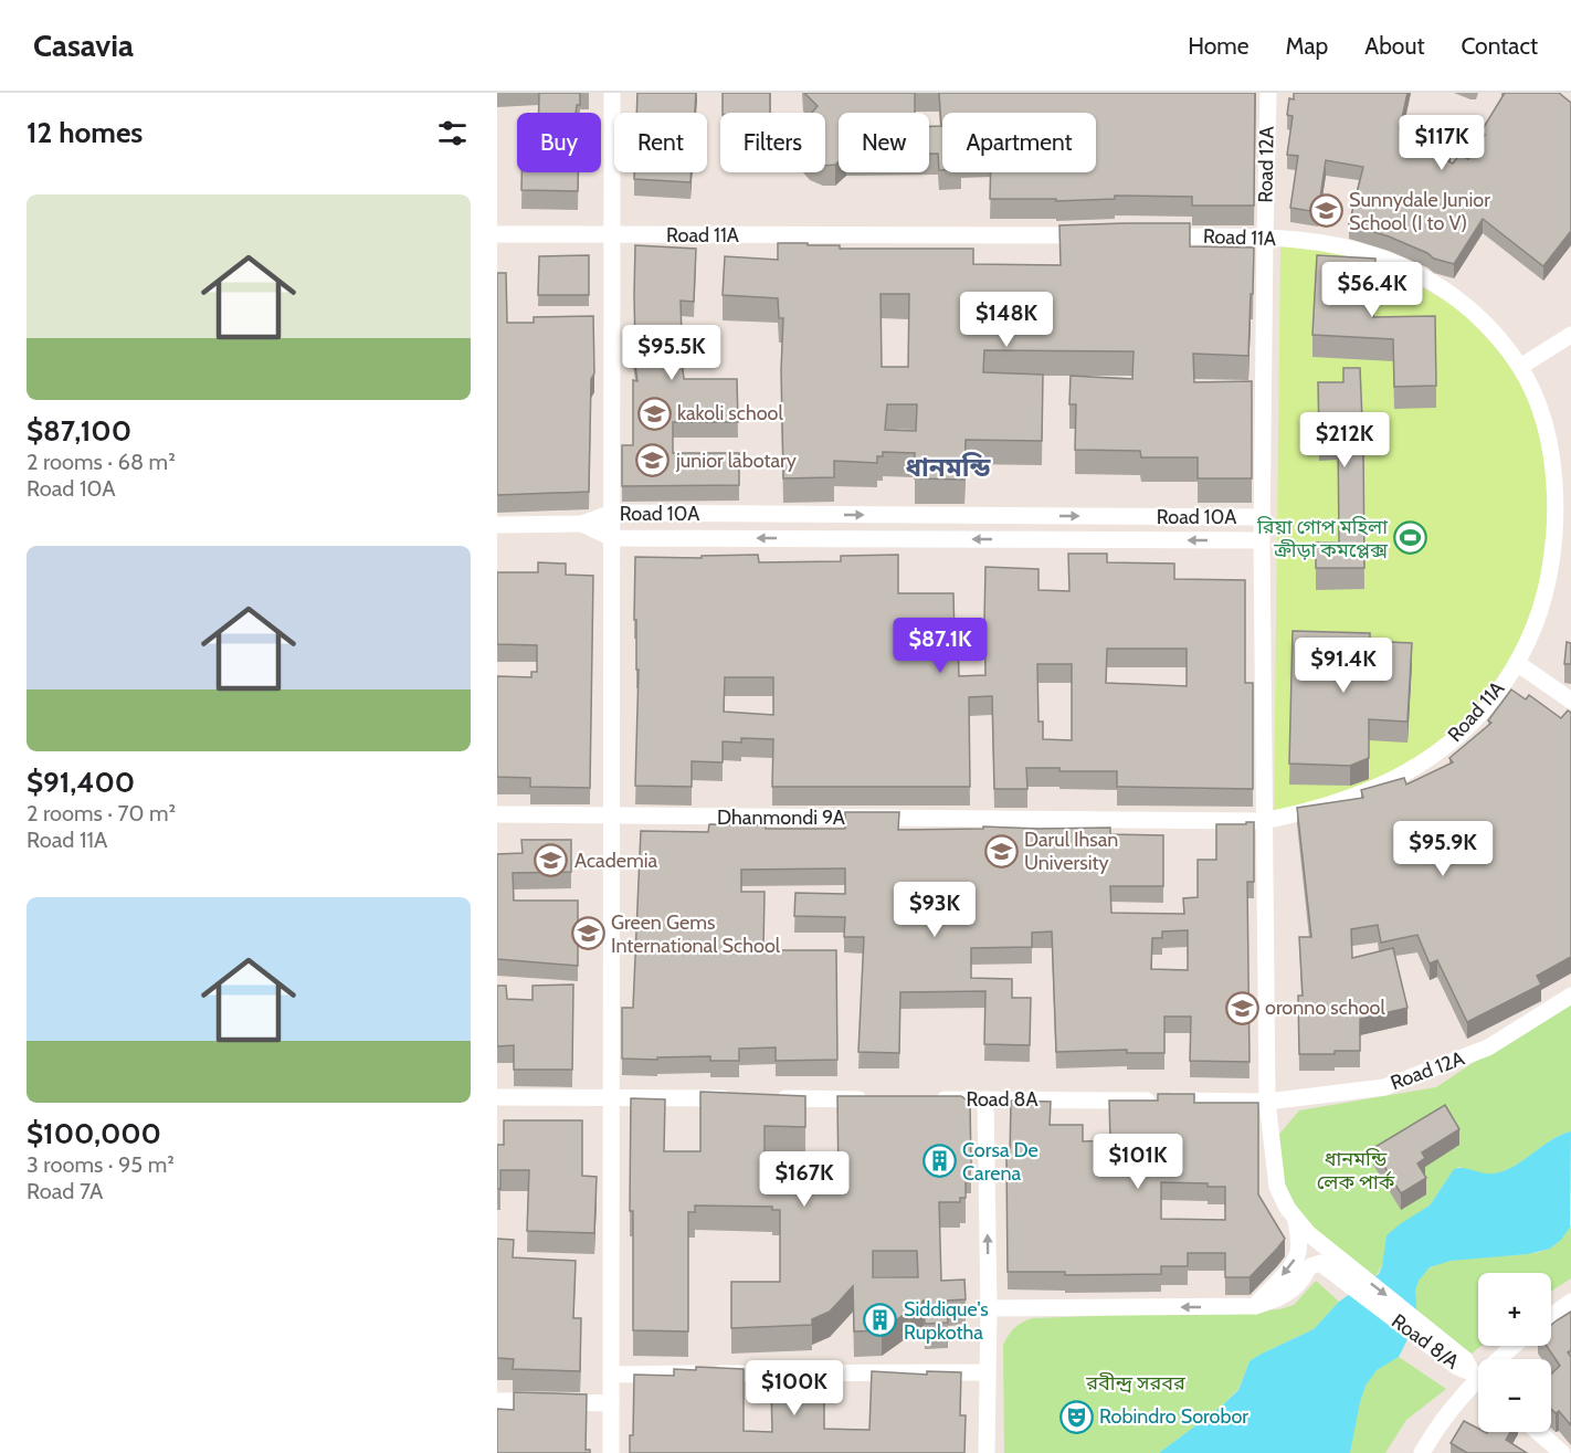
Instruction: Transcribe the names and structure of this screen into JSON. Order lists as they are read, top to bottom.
{
  "streets": {
    "street": [
      "Road 12A",
      "Road 11A",
      "Road 10A",
      "Dhanmondi 9A",
      "Road 8A",
      "Road 8/A"
    ]
  },
  "crossings": [
    ["Road 12A", "Road 11A"],
    ["Road 12A", "Road 10A"],
    ["Road 12A", "Road 8A"],
    ["Road 12A", "Road 8/A"],
    ["Road 11A", "Dhanmondi 9A"],
    ["Road 11A", "Road 8/A"],
    ["Road 10A", "Road 8/A"],
    ["Dhanmondi 9A", "Road 8/A"],
    ["Road 8A", "Road 8/A"]
  ],
  "districts": ["ধানমন্ডি"],
  "parks": ["ধানমন্ডি লেক পার্ক", "রবীন্দ্র সরবর"],
  "places": {
    "school or university": [
      "Sunnydale Junior School (I to V)",
      "kakoli school",
      "junior labotary",
      "Darul Ihsan University",
      "Academia",
      "Green Gems International School",
      "oronno school"
    ],
    "sports": ["রিয়া গোপ মহিলা ক্রীড়া কমপ্লেক্স"],
    "building": ["Corsa De Carena", "Siddique's Rupkotha"],
    "theatre": ["Robindro Sorobor"]
  },
  "page": {
    "header": "Casavia",
    "nav": [
      "Home",
      "Map",
      "About",
      "Contact"
    ],
    "heading": "12 homes",
    "chip": [
      "Buy",
      "Rent",
      "Filters",
      "New",
      "Apartment"
    ],
    "price": [
      "$117K",
      "$56.4K",
      "$148K",
      "$95.5K",
      "$212K",
      "$87.1K",
      "$91.4K",
      "$95.9K",
      "$93K",
      "$101K",
      "$167K",
      "$100K"
    ],
    "list": [
      {
        "name": "$87,100",
        "note": "2 rooms · 68 m² · Road 10A"
      },
      {
        "name": "$91,400",
        "note": "2 rooms · 70 m² · Road 11A"
      },
      {
        "name": "$100,000",
        "note": "3 rooms · 95 m² · Road 7A"
      }
    ],
    "map_buttons": ["+", "−"]
  }
}
